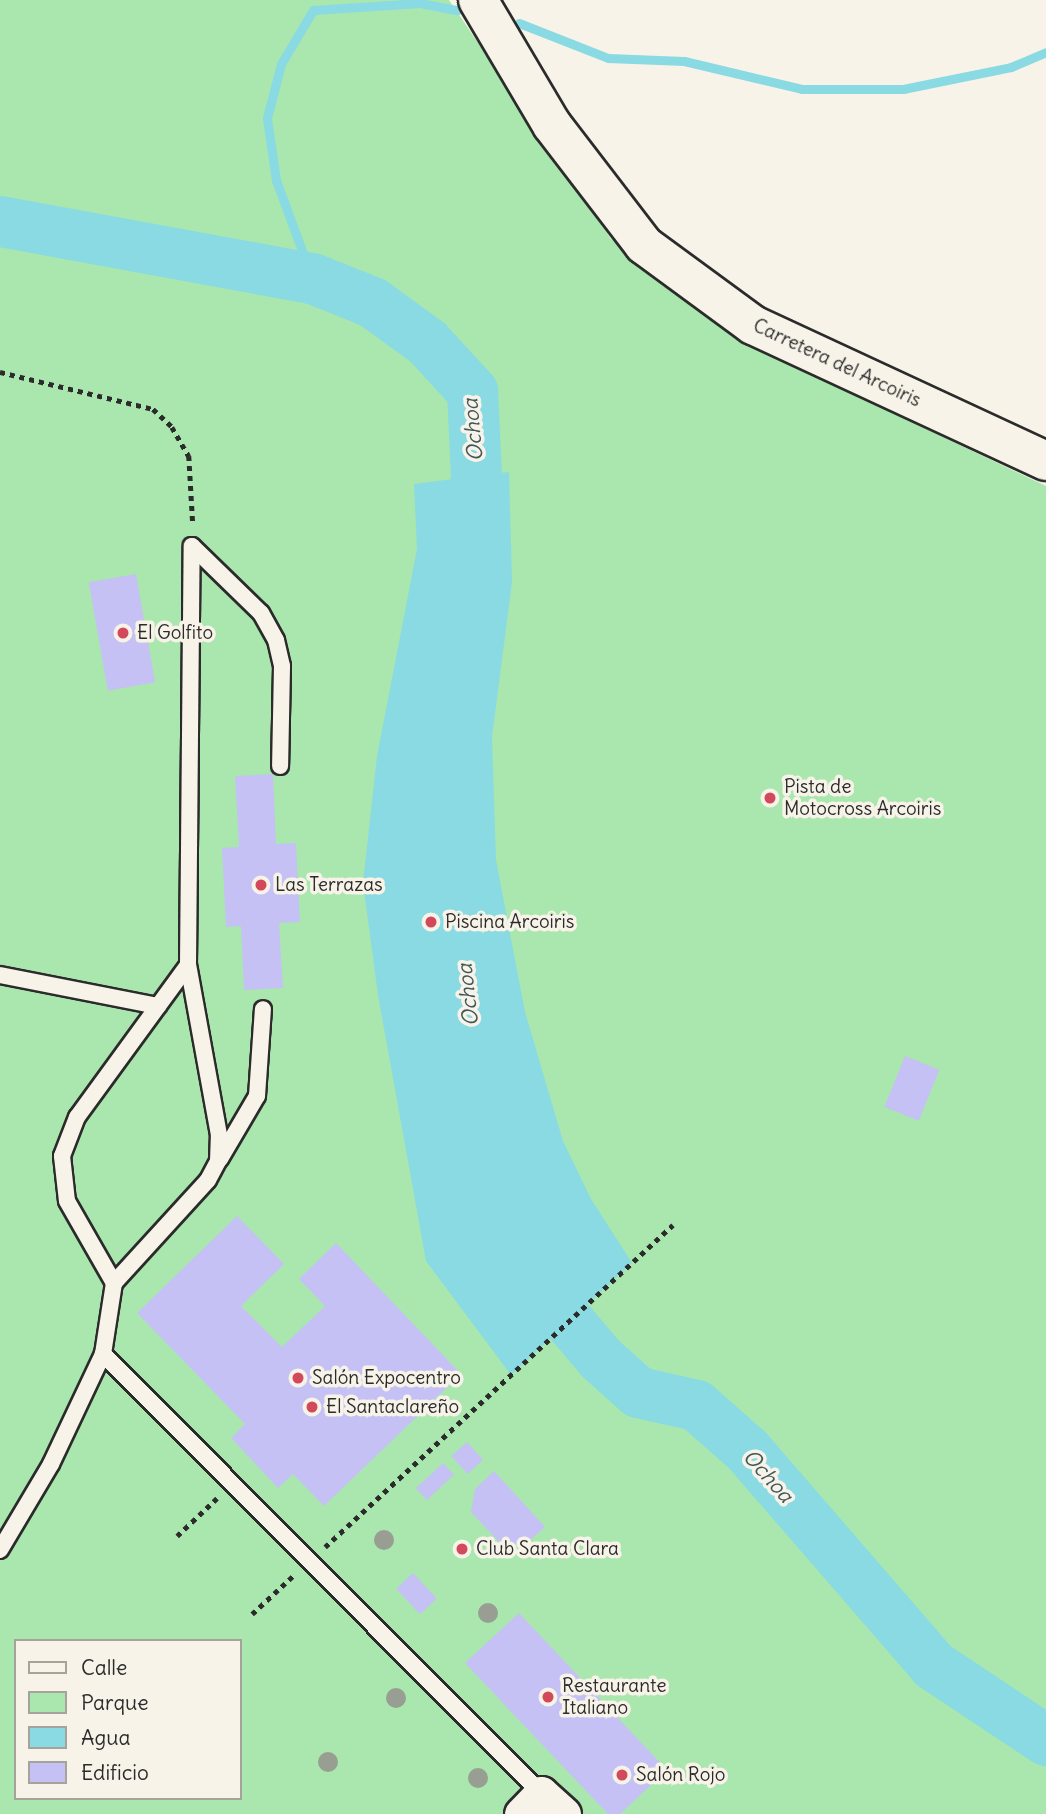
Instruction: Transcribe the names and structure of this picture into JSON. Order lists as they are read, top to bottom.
{
  "streets": {
    "street": ["Carretera del Arcoiris"]
  },
  "water": ["Ochoa"],
  "places": [
    "El Golfito",
    "Pista de Motocross Arcoiris",
    "Las Terrazas",
    "Piscina Arcoiris",
    "Salón Expocentro",
    "El Santaclareño",
    "Club Santa Clara",
    "Restaurante Italiano",
    "Salón Rojo"
  ],
  "legend": [
    "Calle",
    "Parque",
    "Agua",
    "Edificio"
  ]
}
